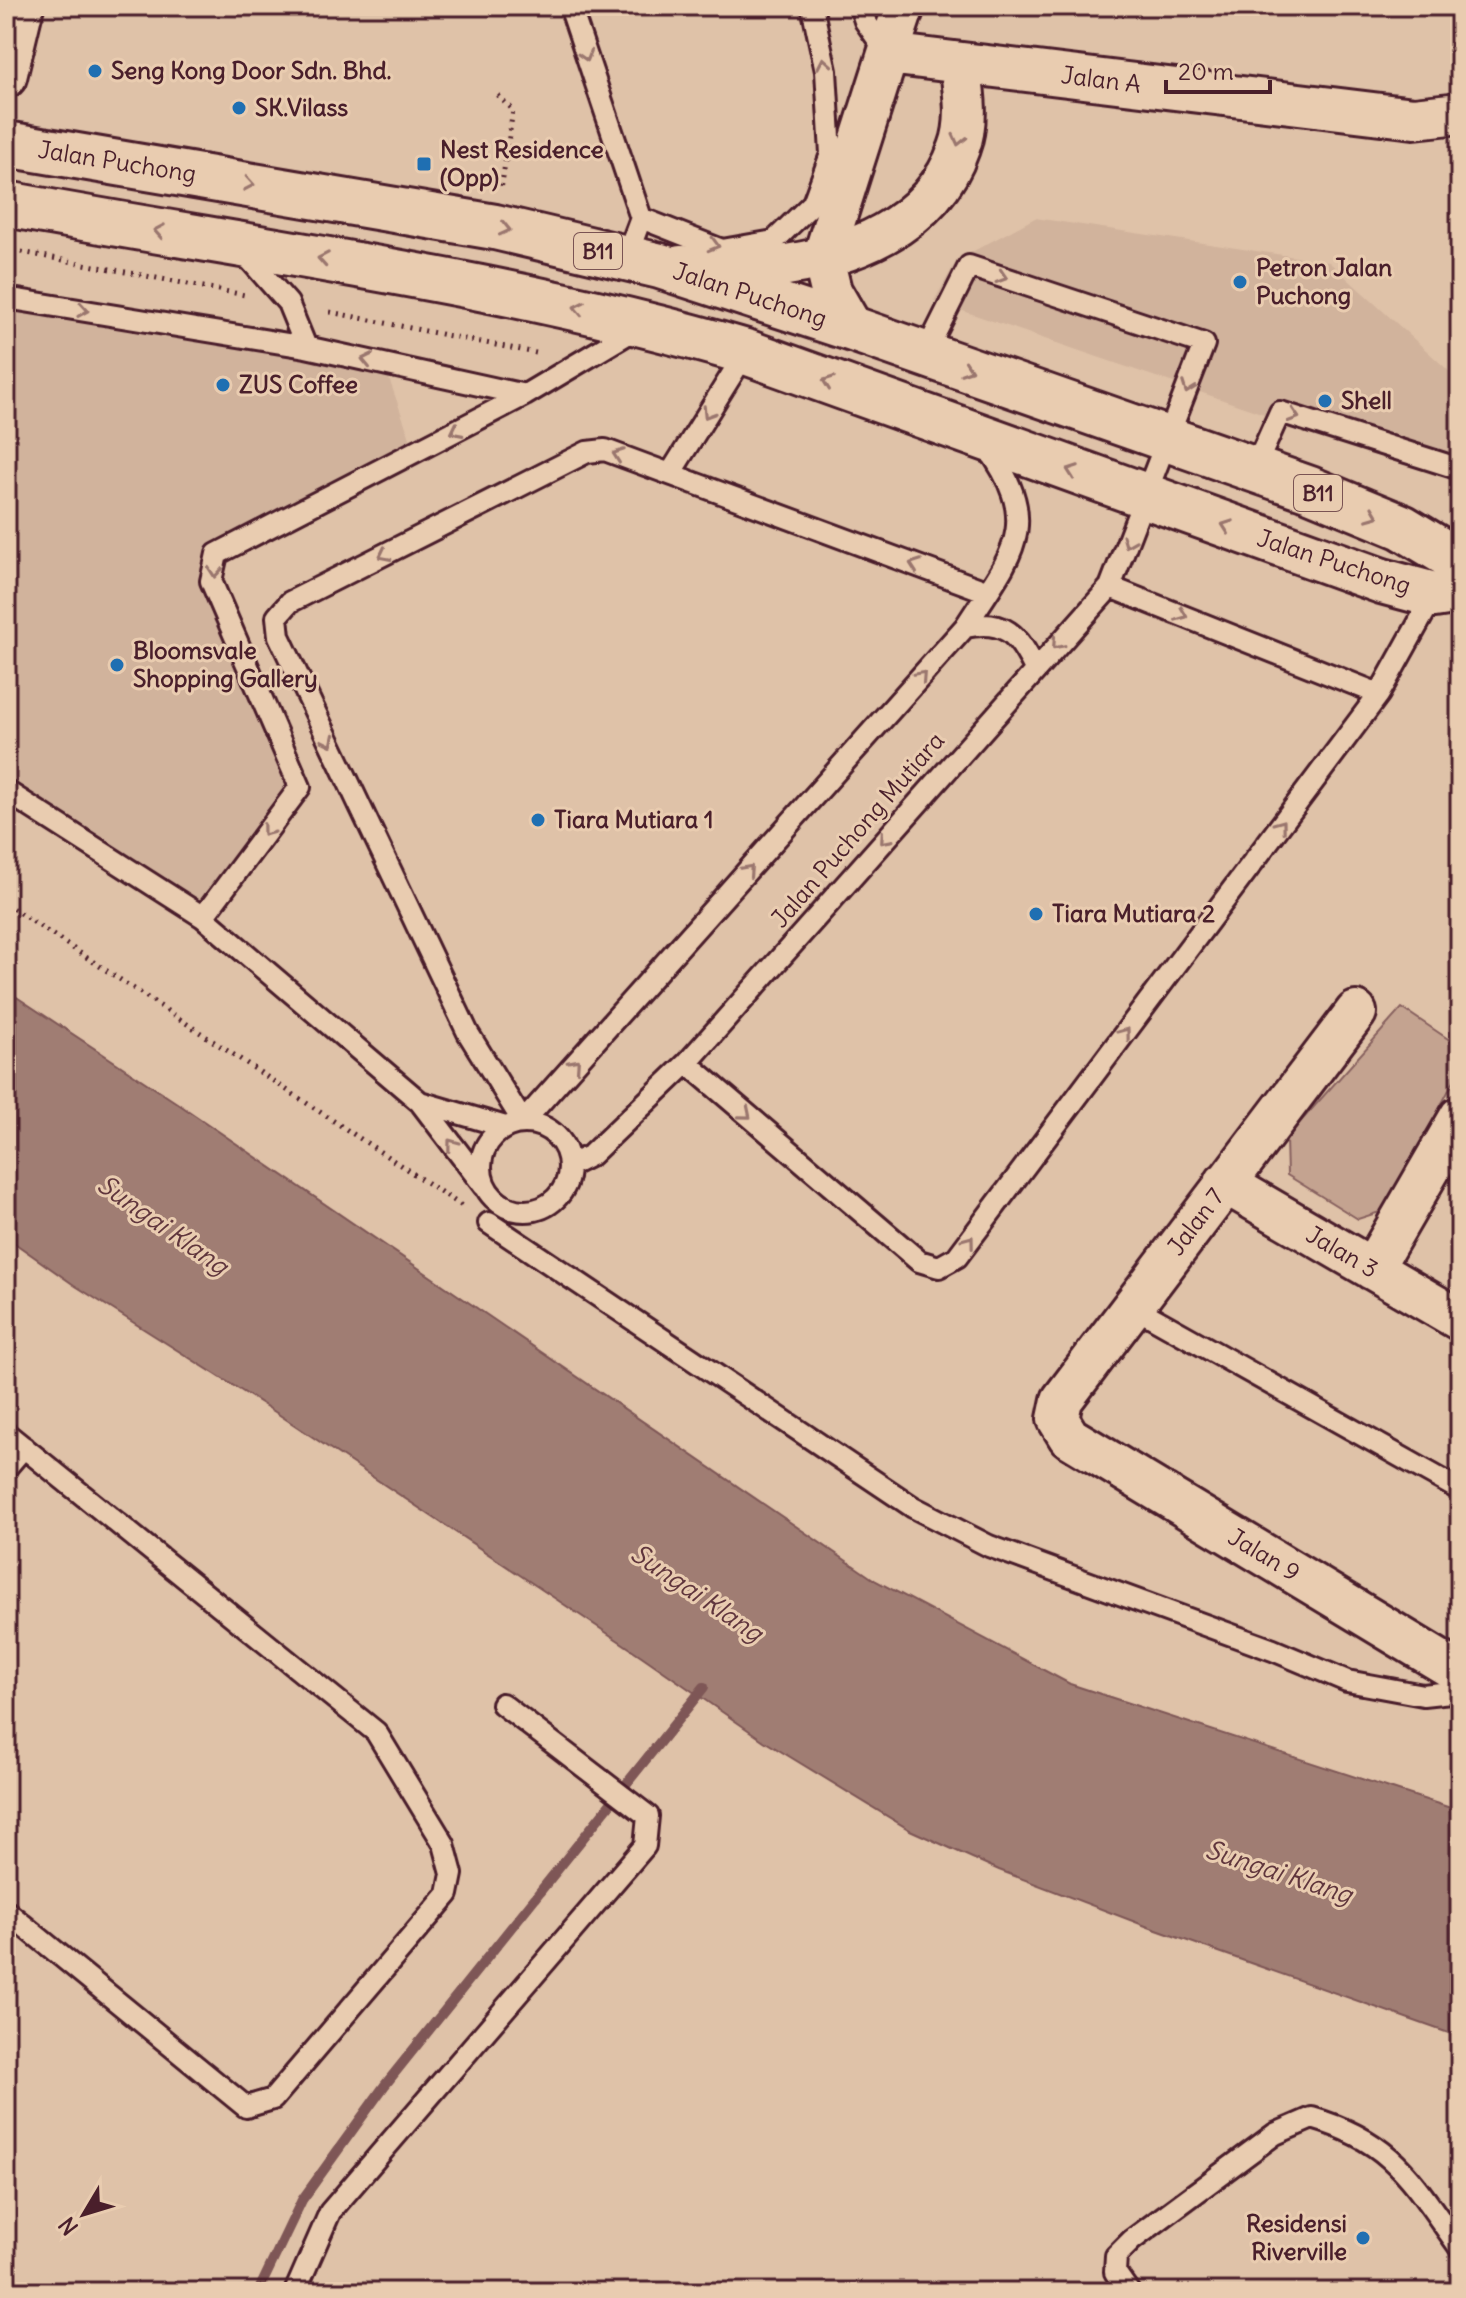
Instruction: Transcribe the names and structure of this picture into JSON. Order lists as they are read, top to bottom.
{
  "streets": {
    "main road": ["Jalan Puchong", "B11"],
    "street": [
      "Jalan A",
      "Jalan 7",
      "Jalan 3",
      "Jalan 9"
    ],
    "lane": ["Jalan Puchong Mutiara"]
  },
  "crossings": [
    ["Jalan Puchong", "Jalan Puchong Mutiara"],
    ["Jalan 7", "Jalan 3"],
    ["Jalan 7", "Jalan 9"]
  ],
  "water": ["Sungai Klang"],
  "places": {
    "other": [
      "Seng Kong Door Sdn. Bhd.",
      "SK.Vilass",
      "Petron Jalan Puchong",
      "ZUS Coffee",
      "Shell",
      "Bloomsvale Shopping Gallery",
      "Tiara Mutiara 1",
      "Tiara Mutiara 2",
      "Residensi Riverville"
    ],
    "transit": ["Nest Residence (Opp)"]
  },
  "scale_bar": "20 m",
  "north": "bottom left"
}
